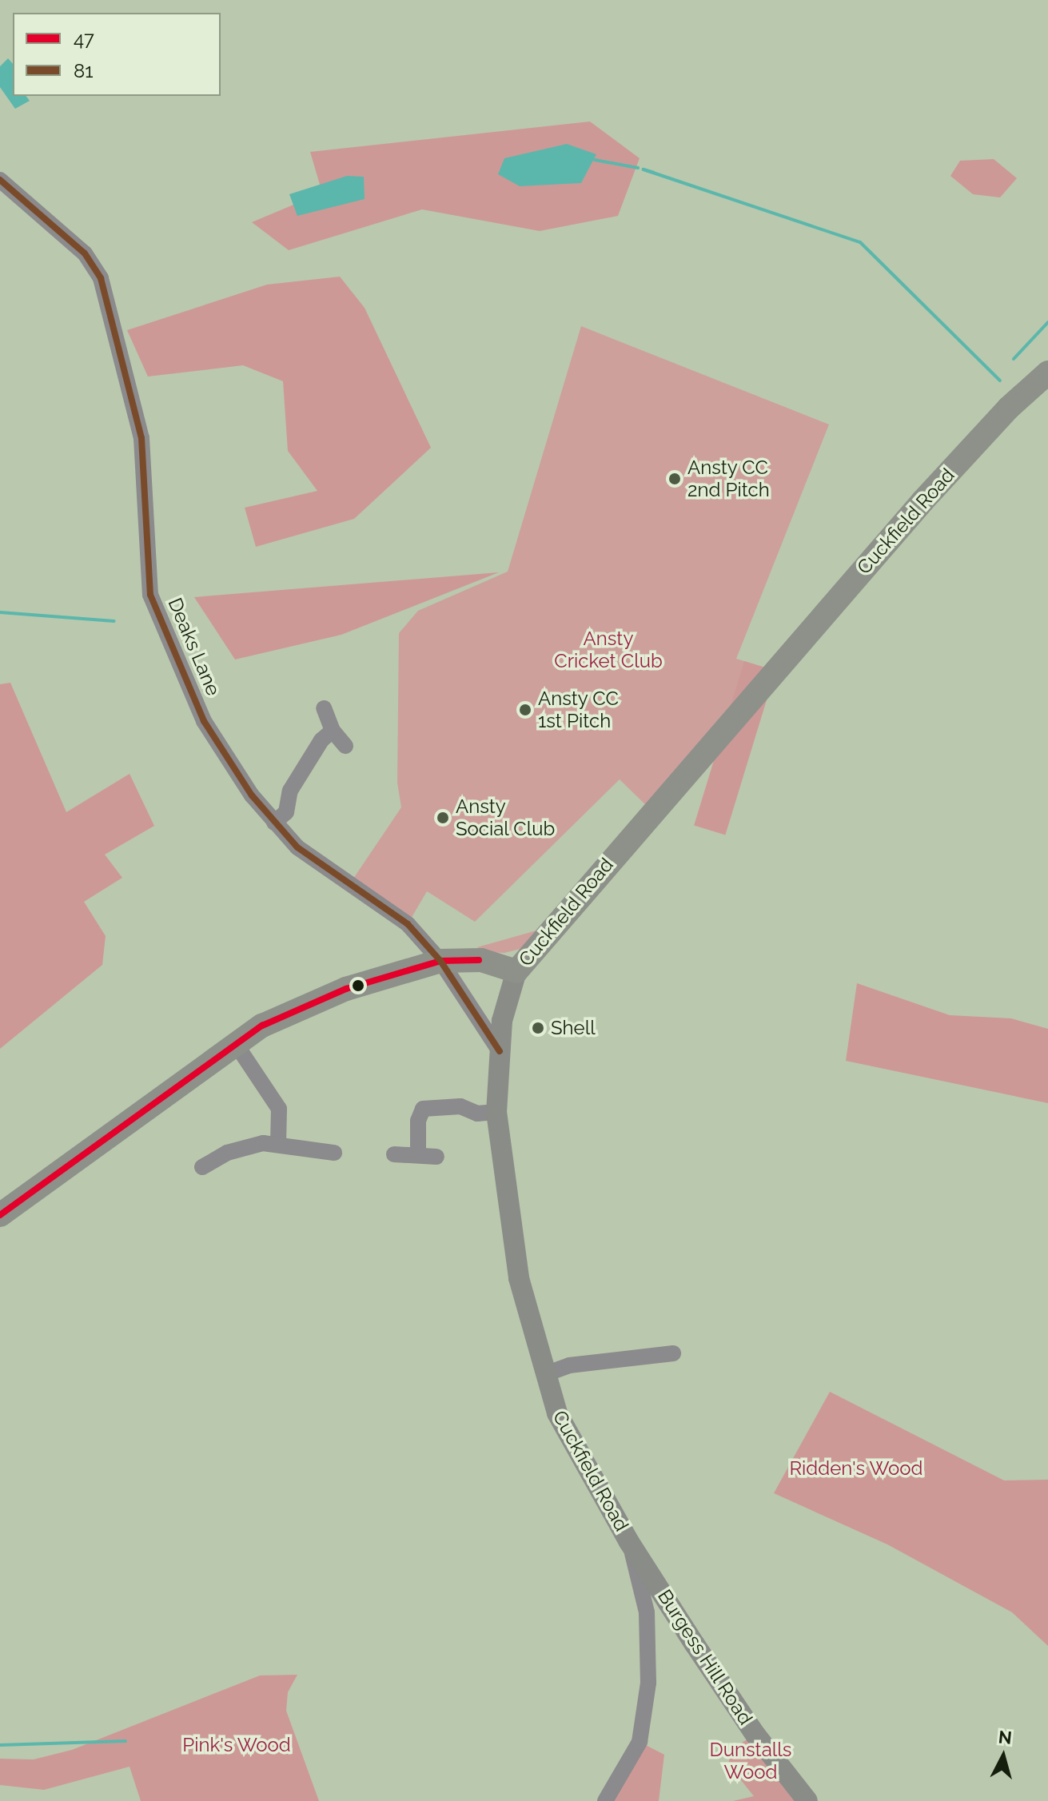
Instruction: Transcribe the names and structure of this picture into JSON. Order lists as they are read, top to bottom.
{
  "streets": {
    "highway": ["Cuckfield Road"],
    "main road": ["Burgess Hill Road"],
    "street": ["Deaks Lane"]
  },
  "crossings": [
    ["Cuckfield Road", "Deaks Lane"],
    ["Cuckfield Road", "Burgess Hill Road"]
  ],
  "parks": [
    "Ansty Cricket Club",
    "Ridden's Wood",
    "Pink's Wood",
    "Dunstalls Wood"
  ],
  "places": [
    "Ansty CC 2nd Pitch",
    "Ansty CC 1st Pitch",
    "Ansty Social Club",
    "Shell"
  ],
  "lines": ["transit line 81", "transit line 47"],
  "legend": ["47", "81"],
  "north": "top"
}
